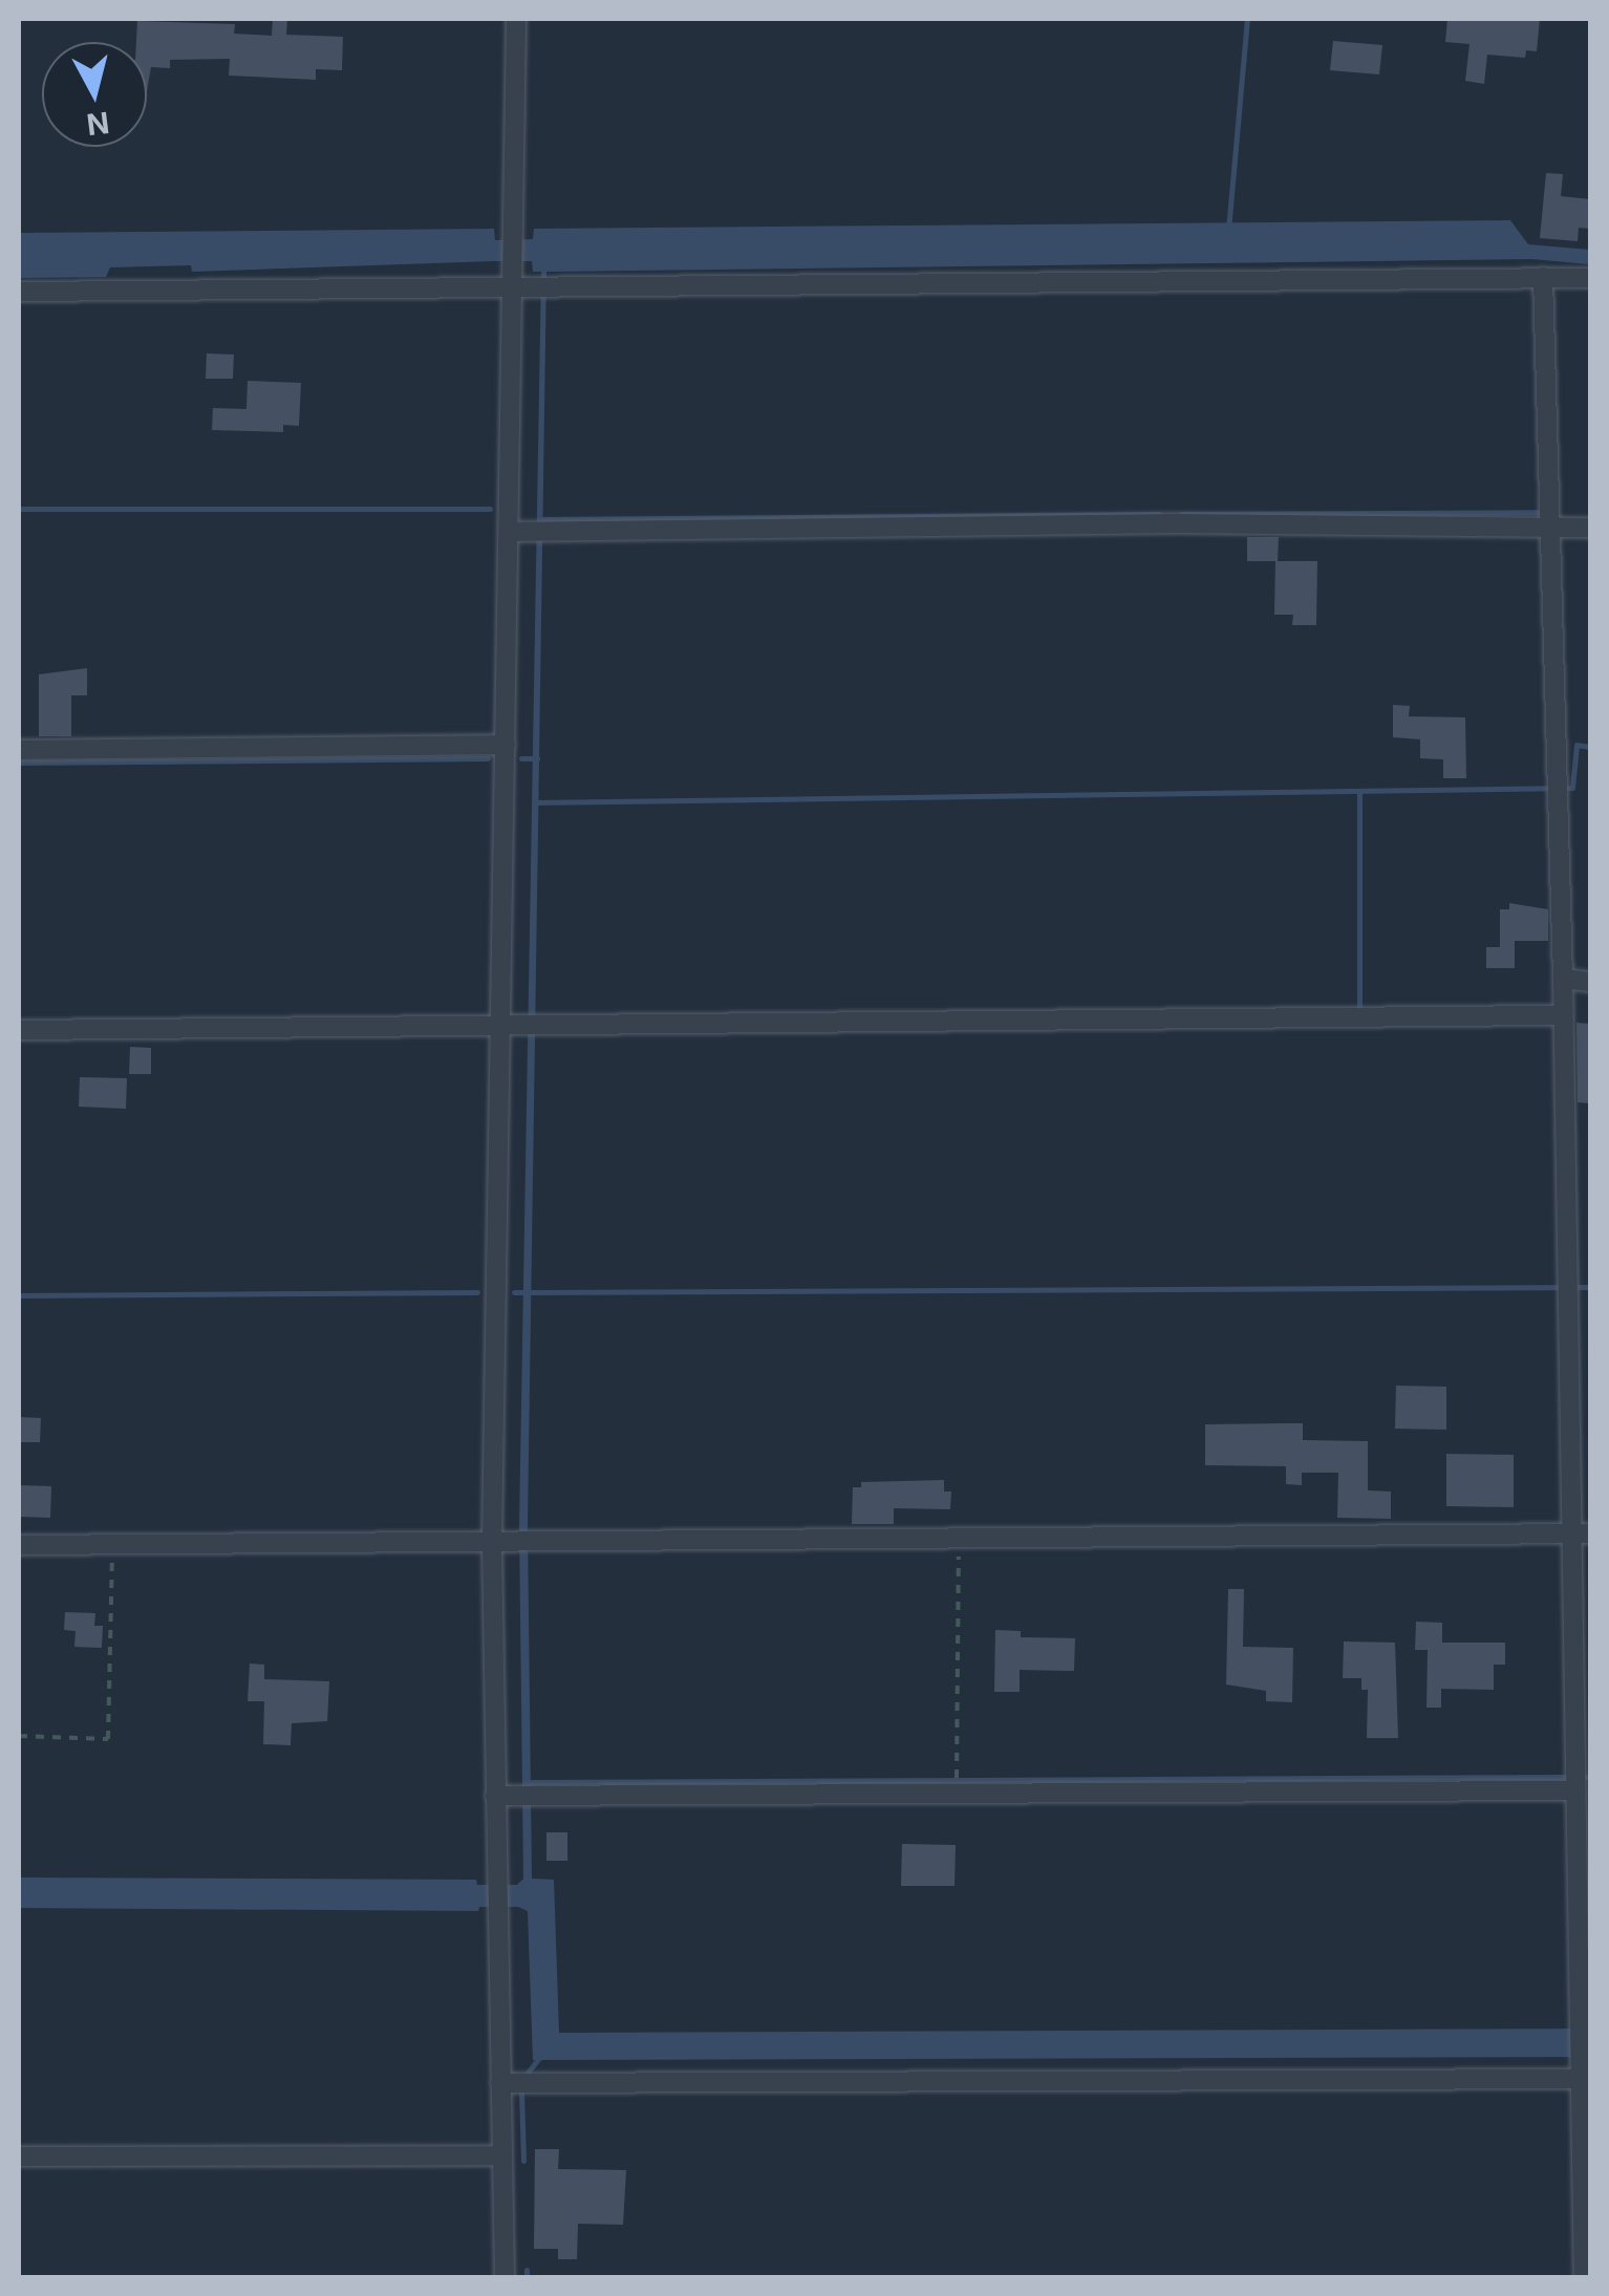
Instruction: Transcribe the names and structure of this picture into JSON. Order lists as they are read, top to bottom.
{
  "north": "bottom"
}
